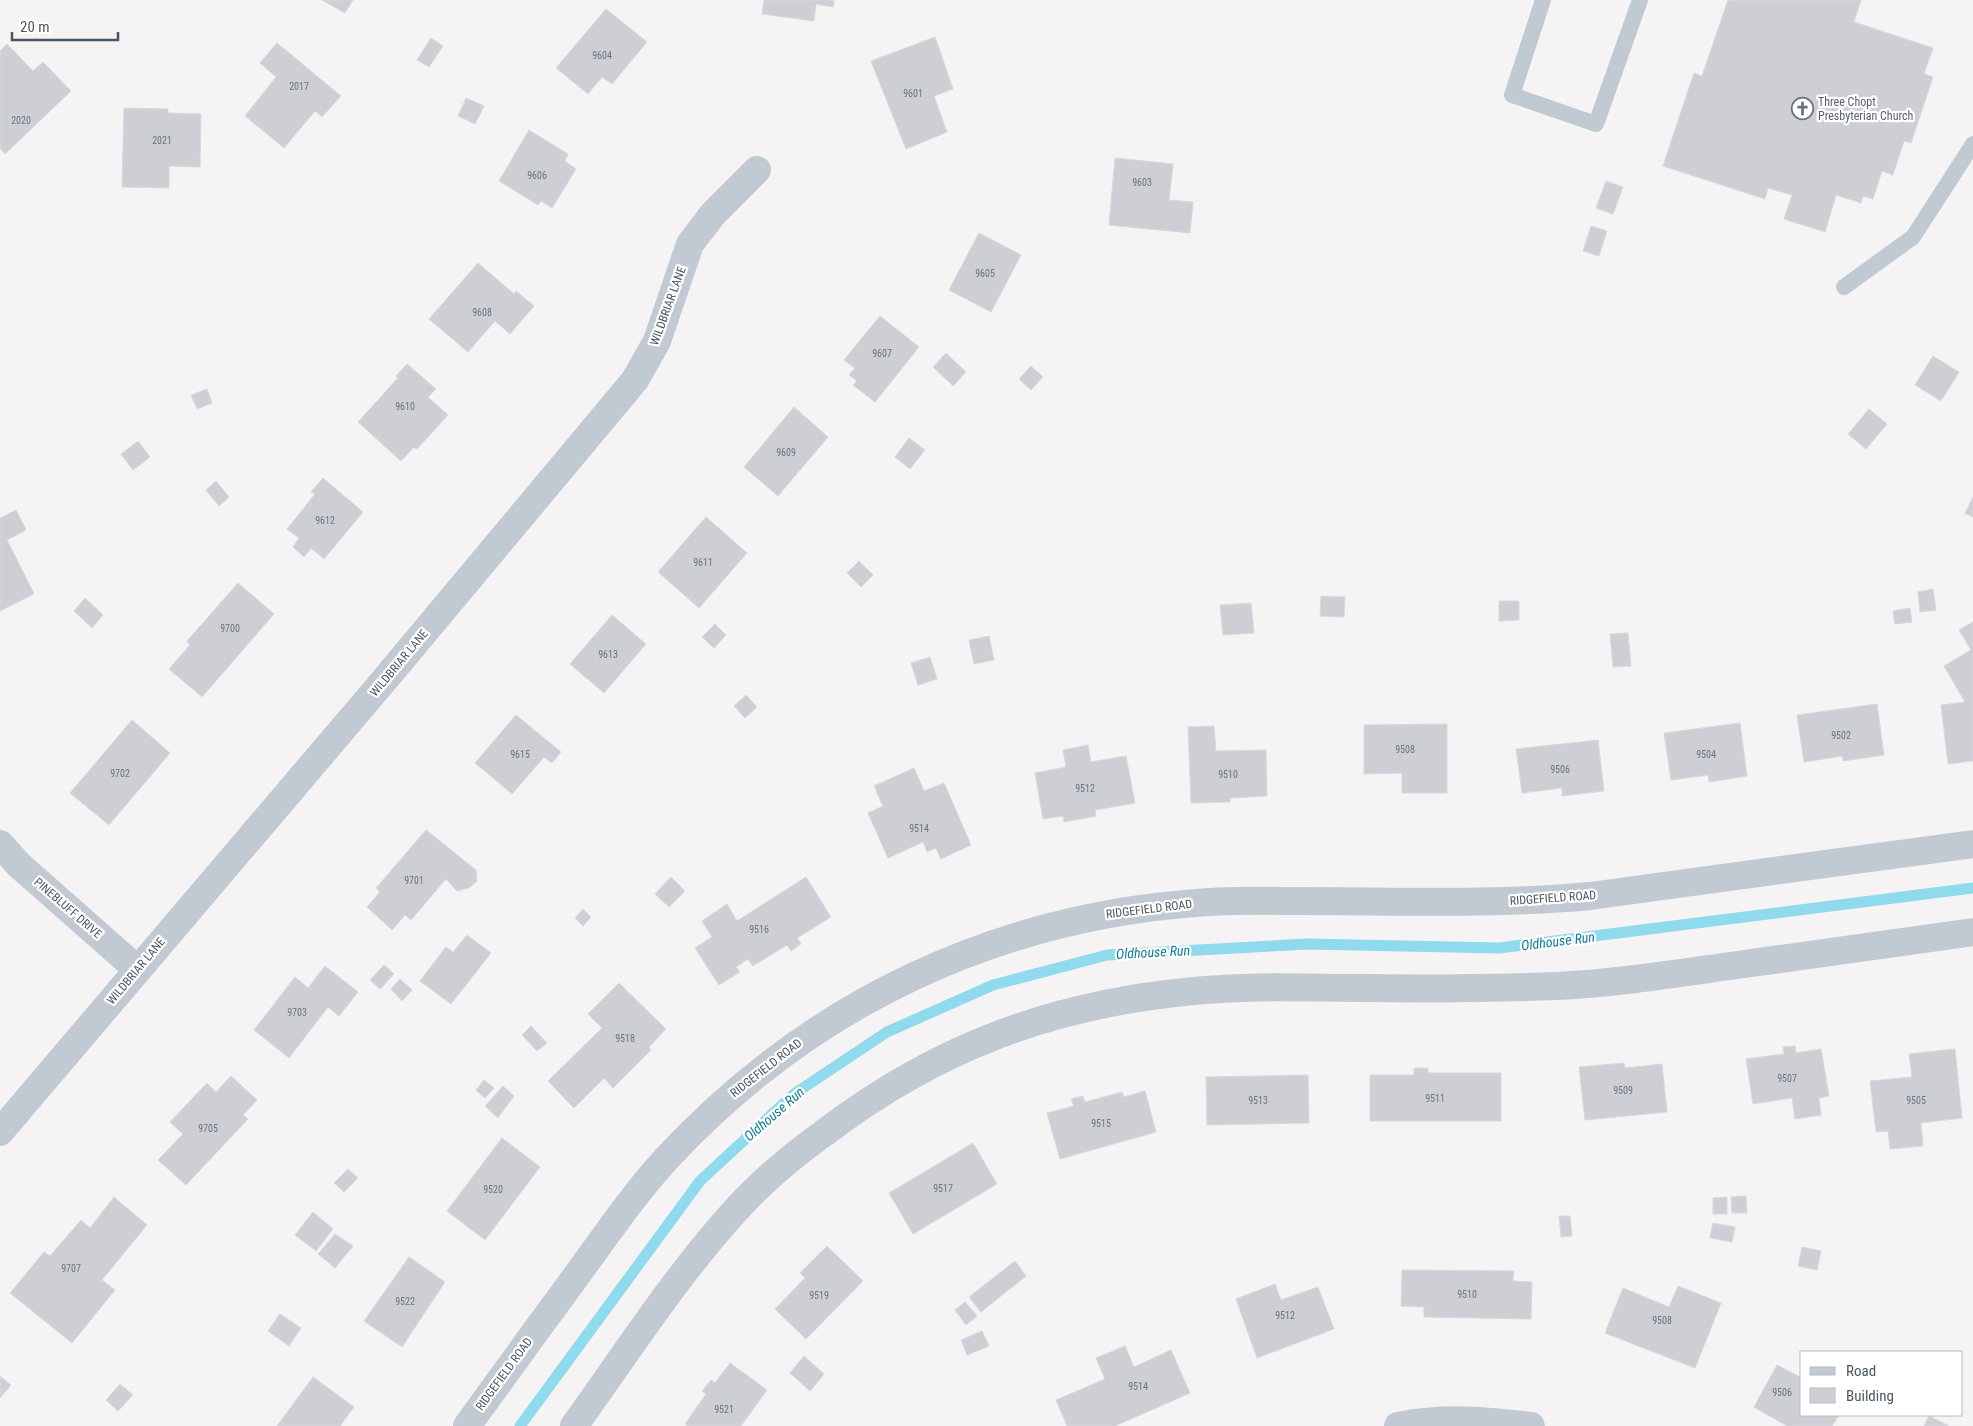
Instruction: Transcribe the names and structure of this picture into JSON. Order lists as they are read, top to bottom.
{
  "streets": {
    "street": ["WILDBRIAR LANE", "RIDGEFIELD ROAD", "PINEBLUFF DRIVE"]
  },
  "crossings": [
    ["WILDBRIAR LANE", "PINEBLUFF DRIVE"]
  ],
  "water": ["Oldhouse Run"],
  "places": {
    "church": ["Three Chopt Presbyterian Church"]
  },
  "house_numbers": [
    "9604",
    "2017",
    "9601",
    "2020",
    "2021",
    "9606",
    "9603",
    "9605",
    "9608",
    "9607",
    "9610",
    "9609",
    "9612",
    "9611",
    "9700",
    "9613",
    "9502",
    "9508",
    "9615",
    "9504",
    "9506",
    "9702",
    "9510",
    "9512",
    "9514",
    "9701",
    "9516",
    "9703",
    "9518",
    "9507",
    "9509",
    "9511",
    "9513",
    "9505",
    "9515",
    "9705",
    "9517",
    "9520",
    "9707",
    "9510",
    "9519",
    "9522",
    "9512",
    "9508",
    "9514",
    "9506",
    "9521"
  ],
  "legend": ["Road", "Building"],
  "scale_bar": "20 m"
}
